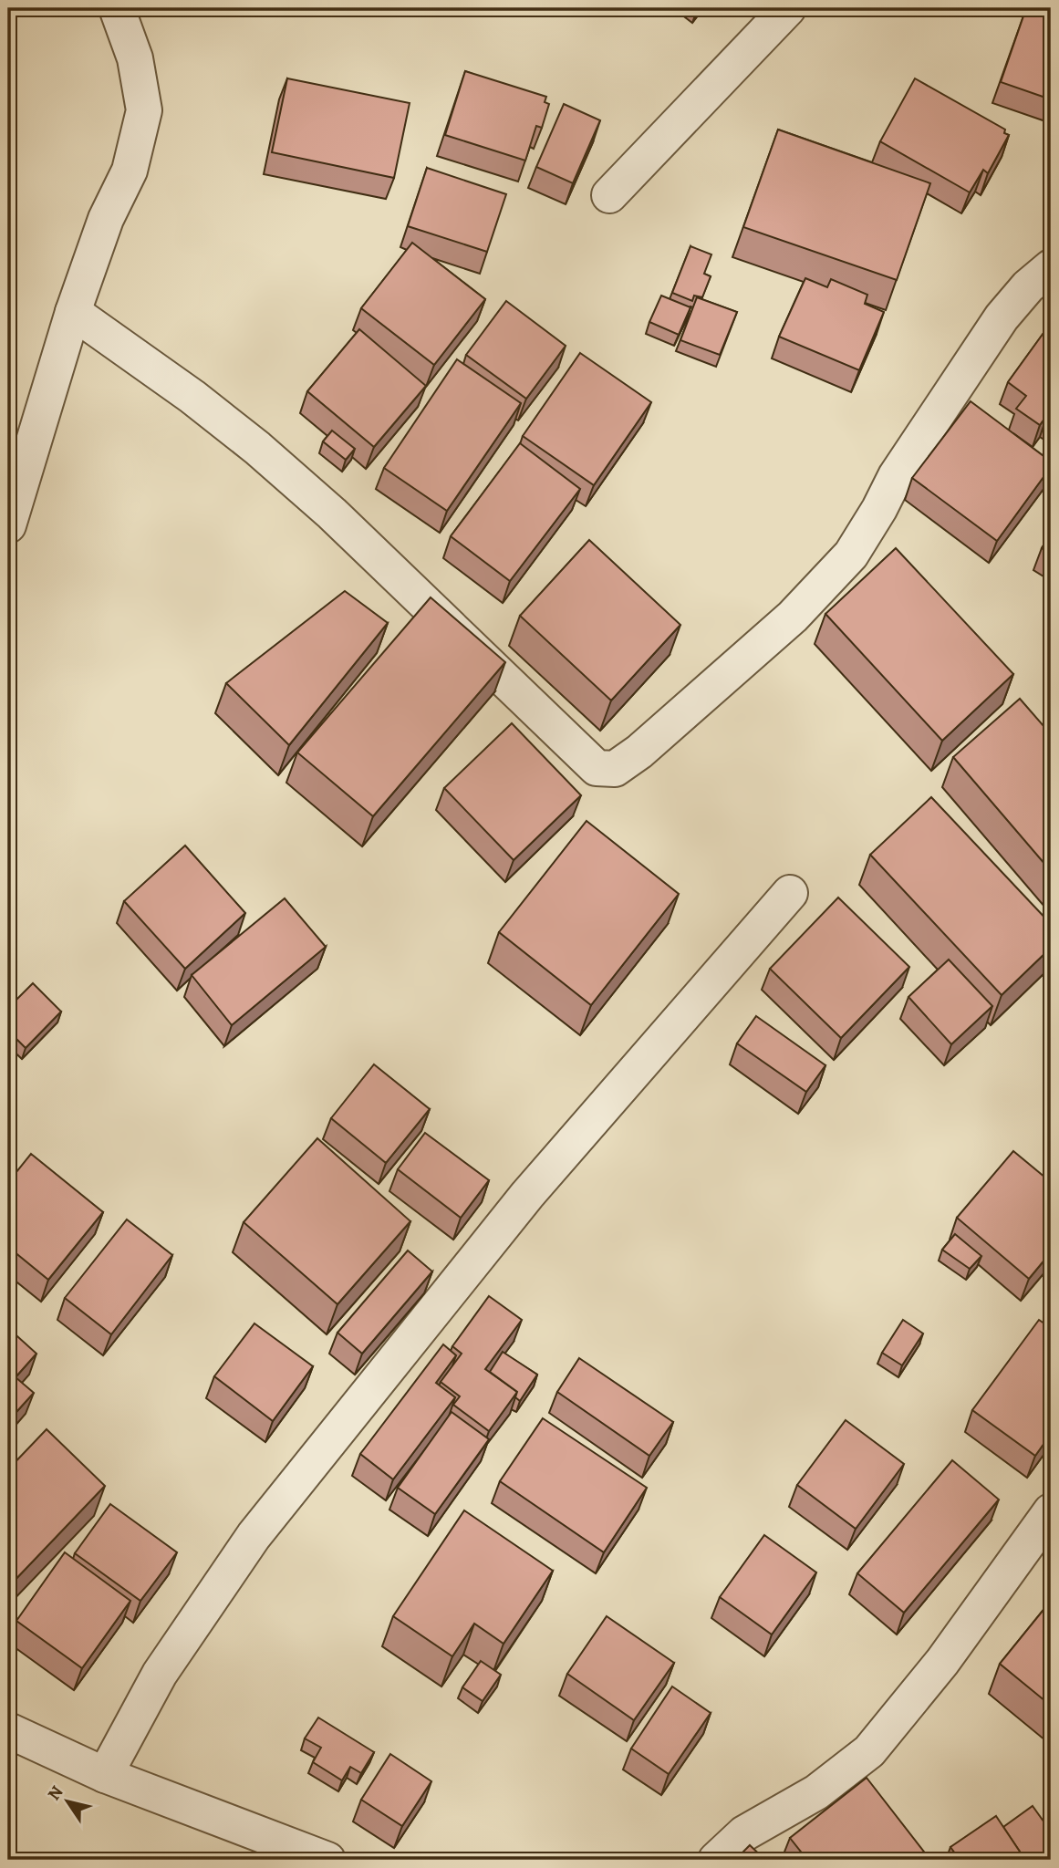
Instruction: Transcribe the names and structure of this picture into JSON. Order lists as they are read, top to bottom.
{
  "north": "top left"
}
